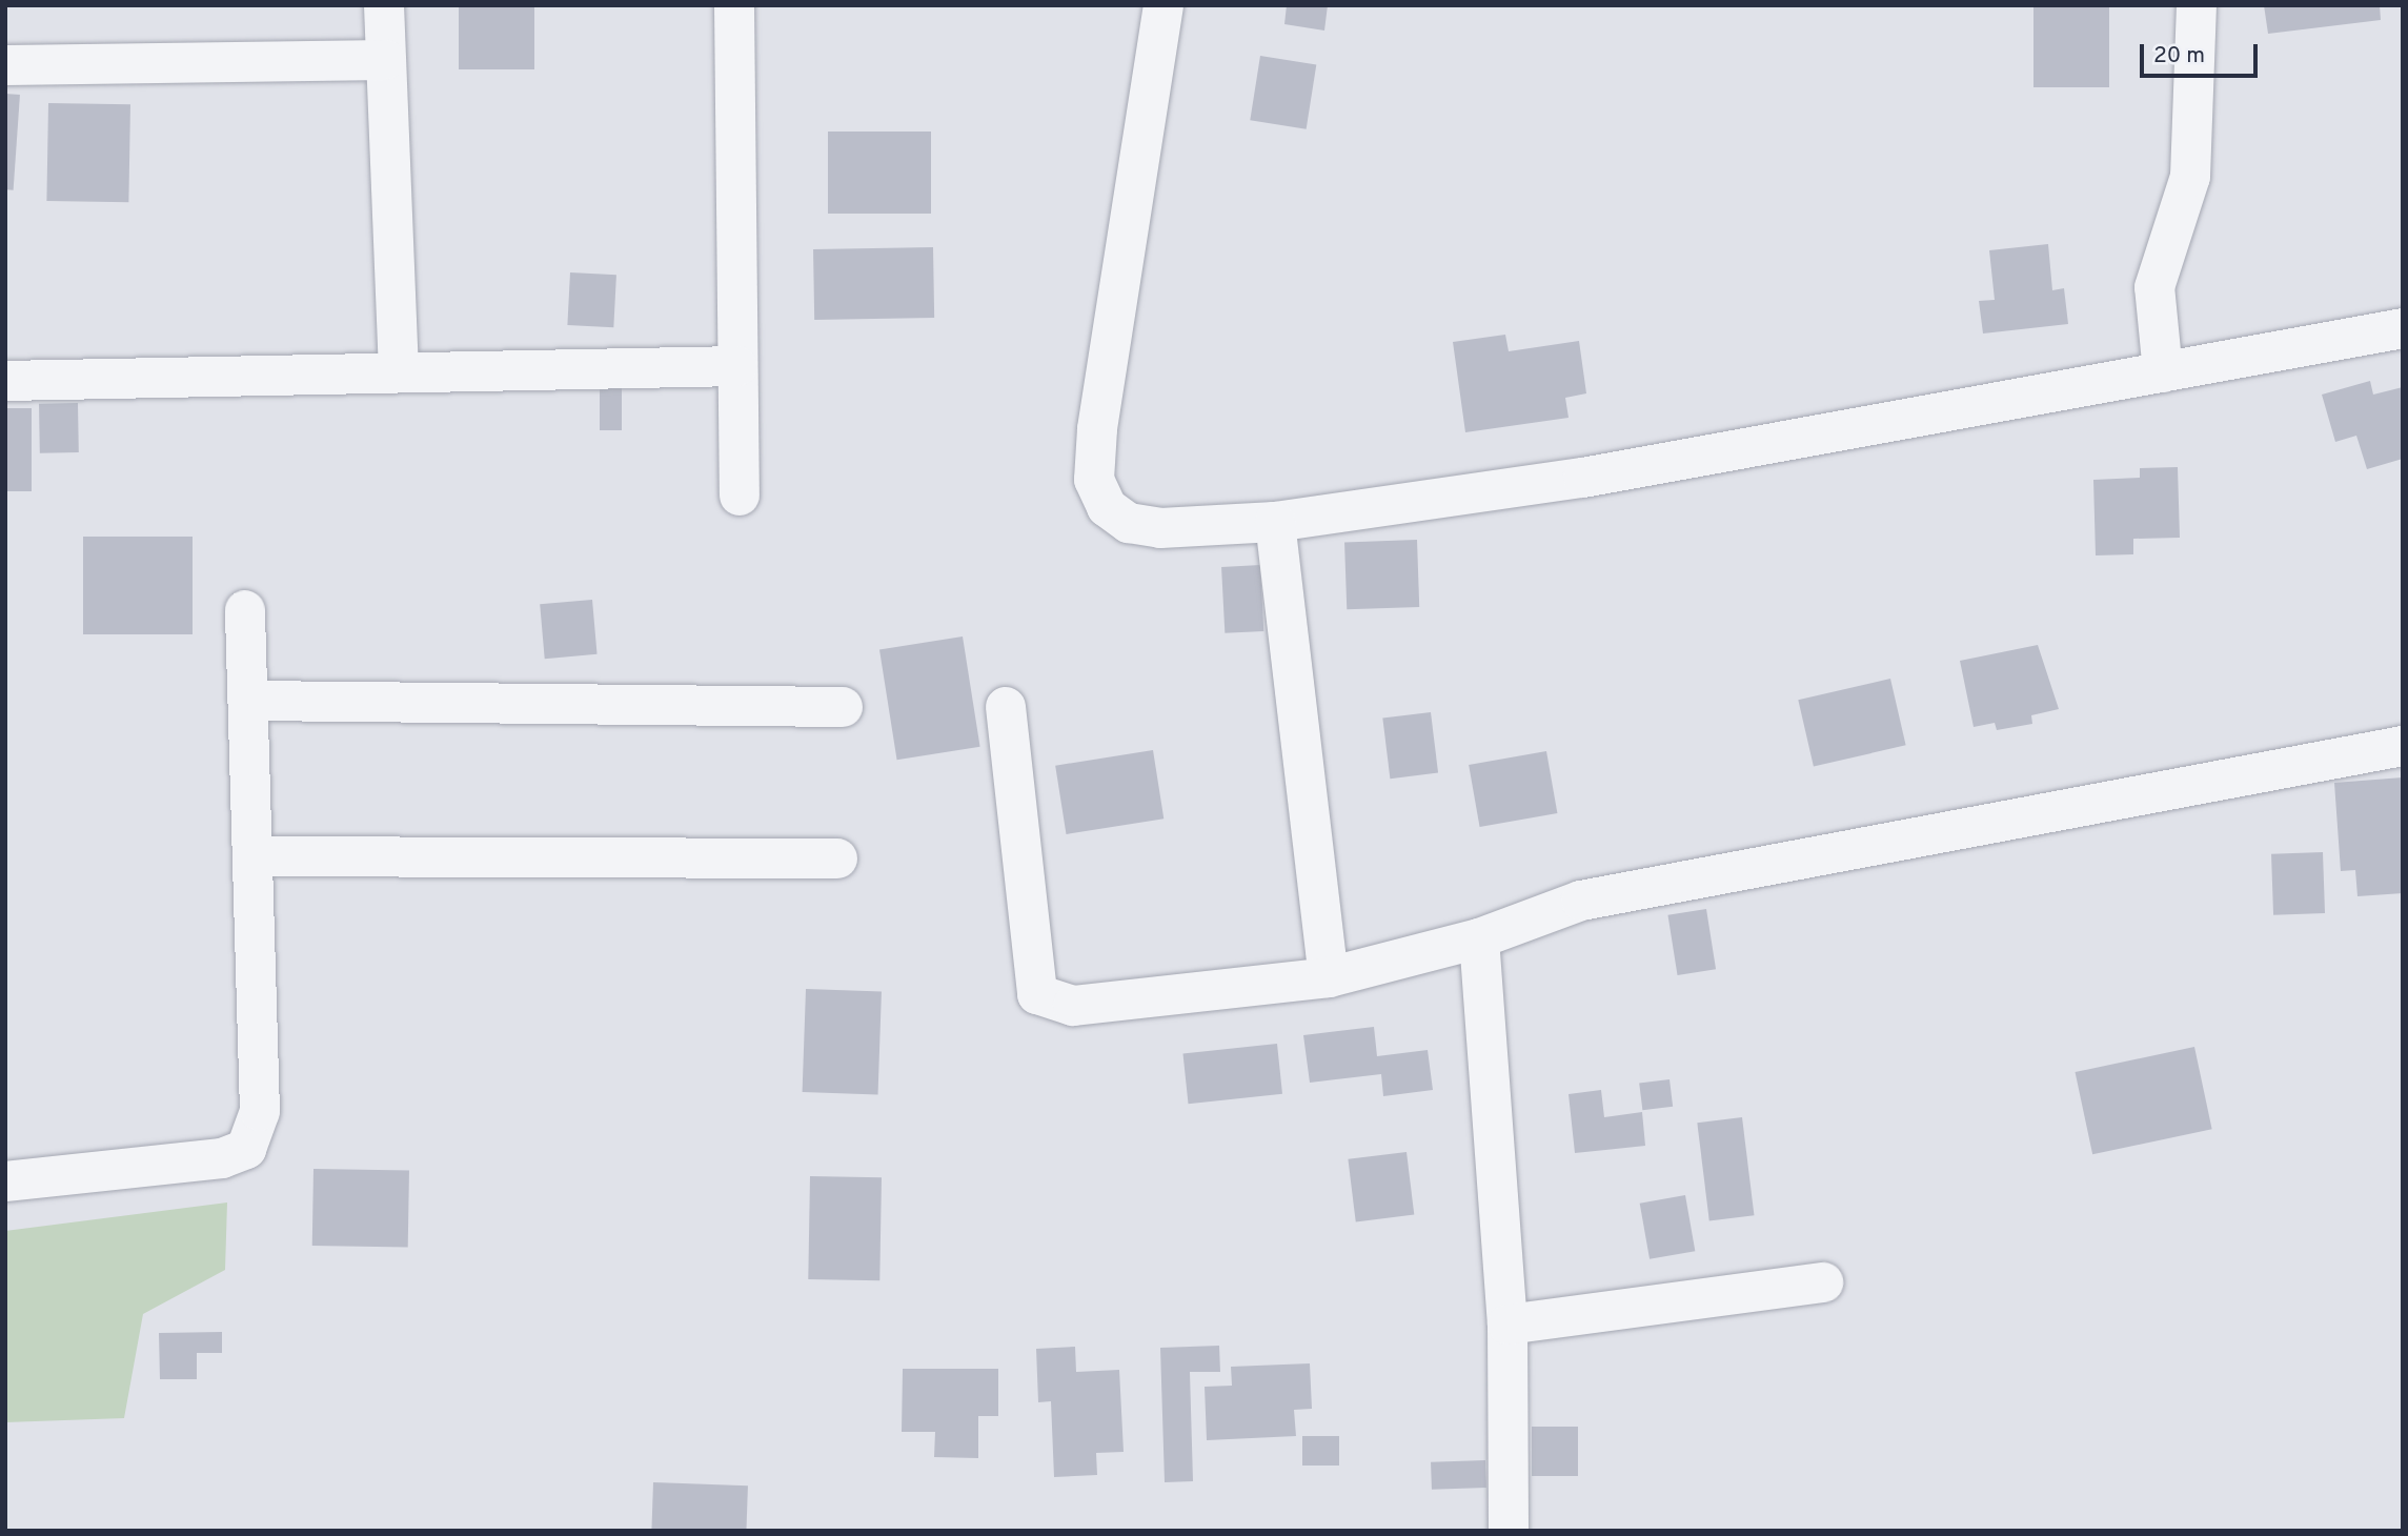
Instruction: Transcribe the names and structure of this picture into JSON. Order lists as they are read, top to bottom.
{
  "scale_bar": "20 m"
}
